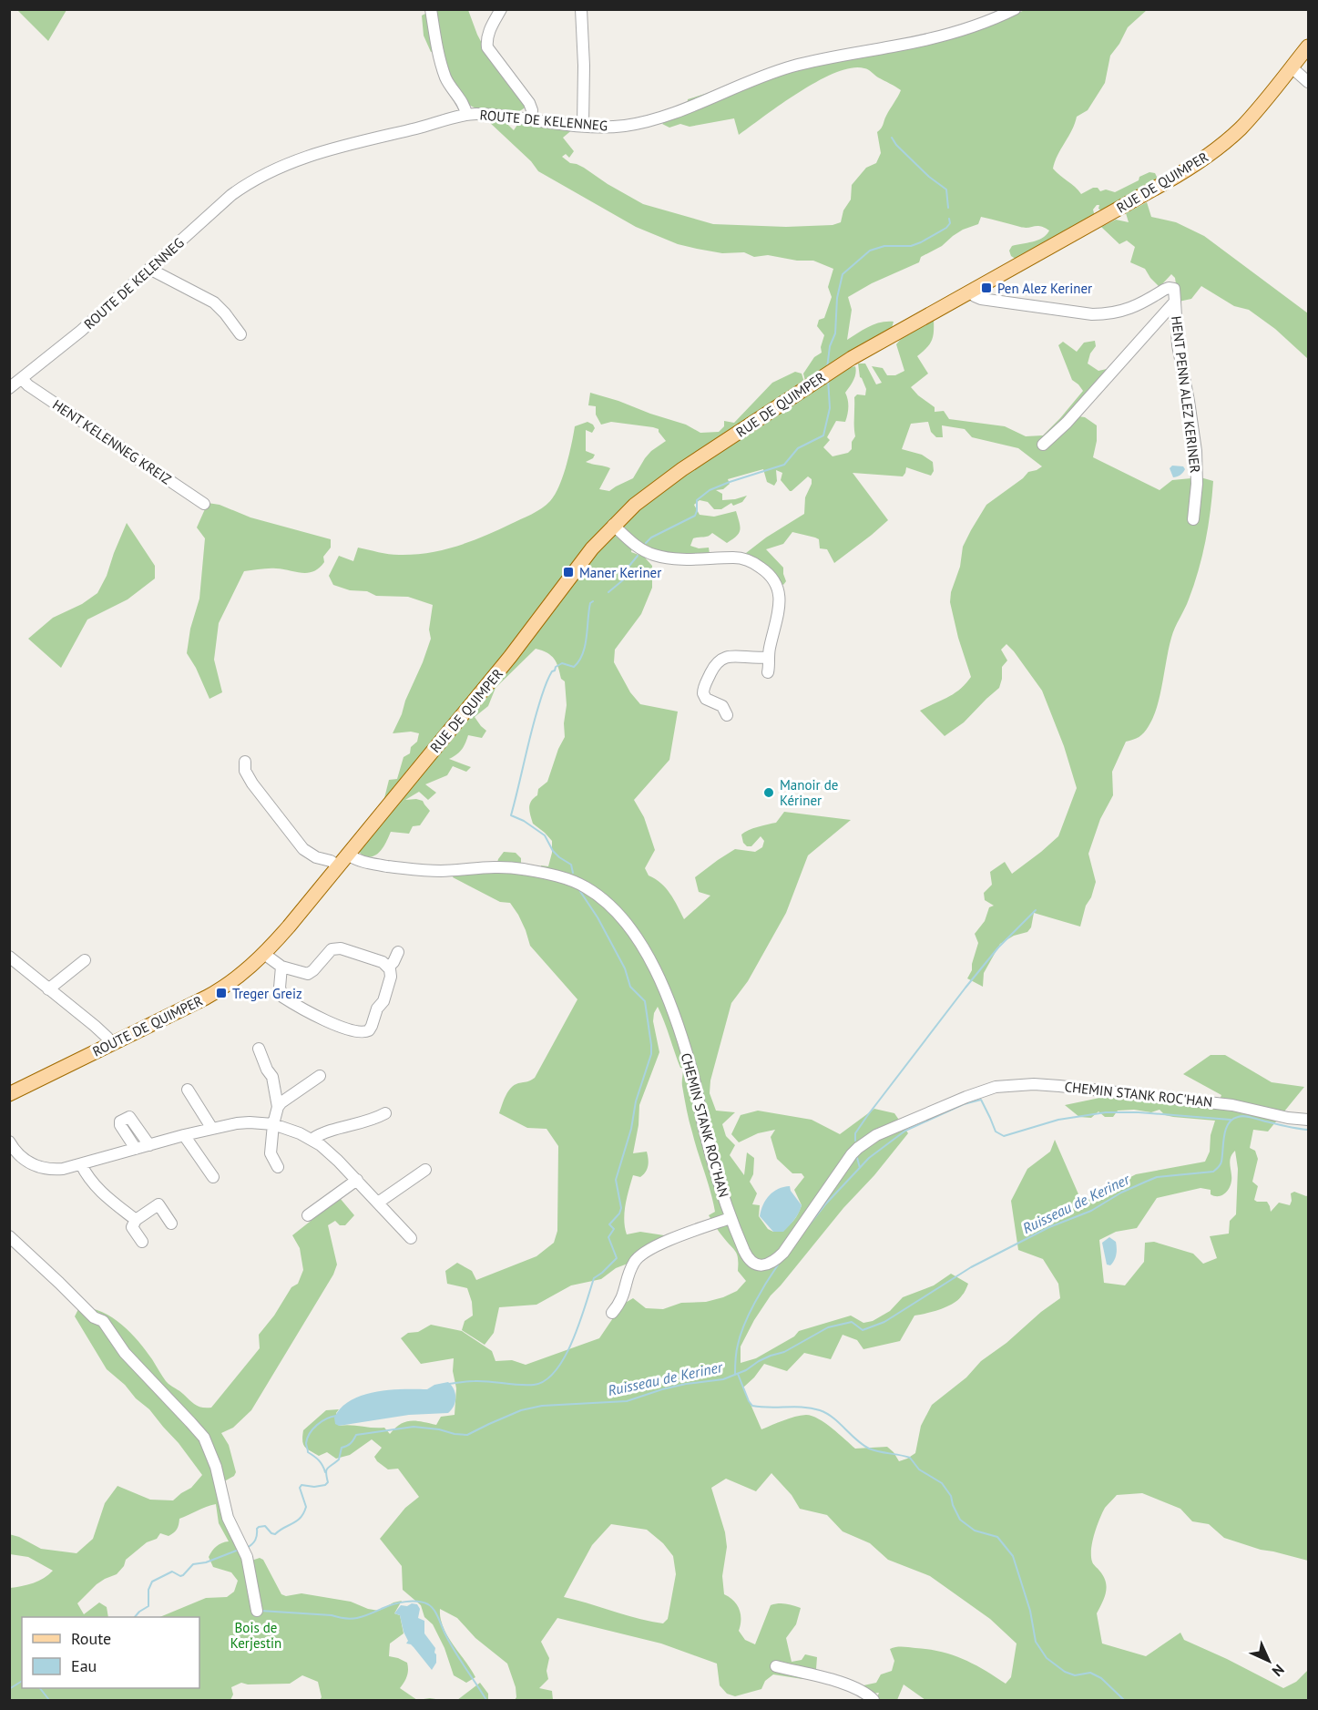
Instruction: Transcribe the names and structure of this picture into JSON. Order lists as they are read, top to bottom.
{
  "streets": {
    "main road": ["RUE DE QUIMPER", "ROUTE DE QUIMPER"],
    "street": [
      "ROUTE DE KELENNEG",
      "HENT PENN ALEZ KERINER",
      "HENT KELENNEG KREIZ",
      "CHEMIN STANK ROC'HAN"
    ]
  },
  "crossings": [
    ["ROUTE DE KELENNEG", "HENT KELENNEG KREIZ"],
    ["RUE DE QUIMPER", "HENT PENN ALEZ KERINER"],
    ["RUE DE QUIMPER", "ROUTE DE QUIMPER"],
    ["RUE DE QUIMPER", "CHEMIN STANK ROC'HAN"]
  ],
  "water": ["Ruisseau de Keriner"],
  "parks": ["Bois de Kerjestin"],
  "places": {
    "transit": ["Pen Alez Keriner", "Maner Keriner", "Treger Greiz"],
    "other": ["Manoir de Kériner"]
  },
  "legend": ["Route", "Eau"],
  "north": "bottom right"
}
